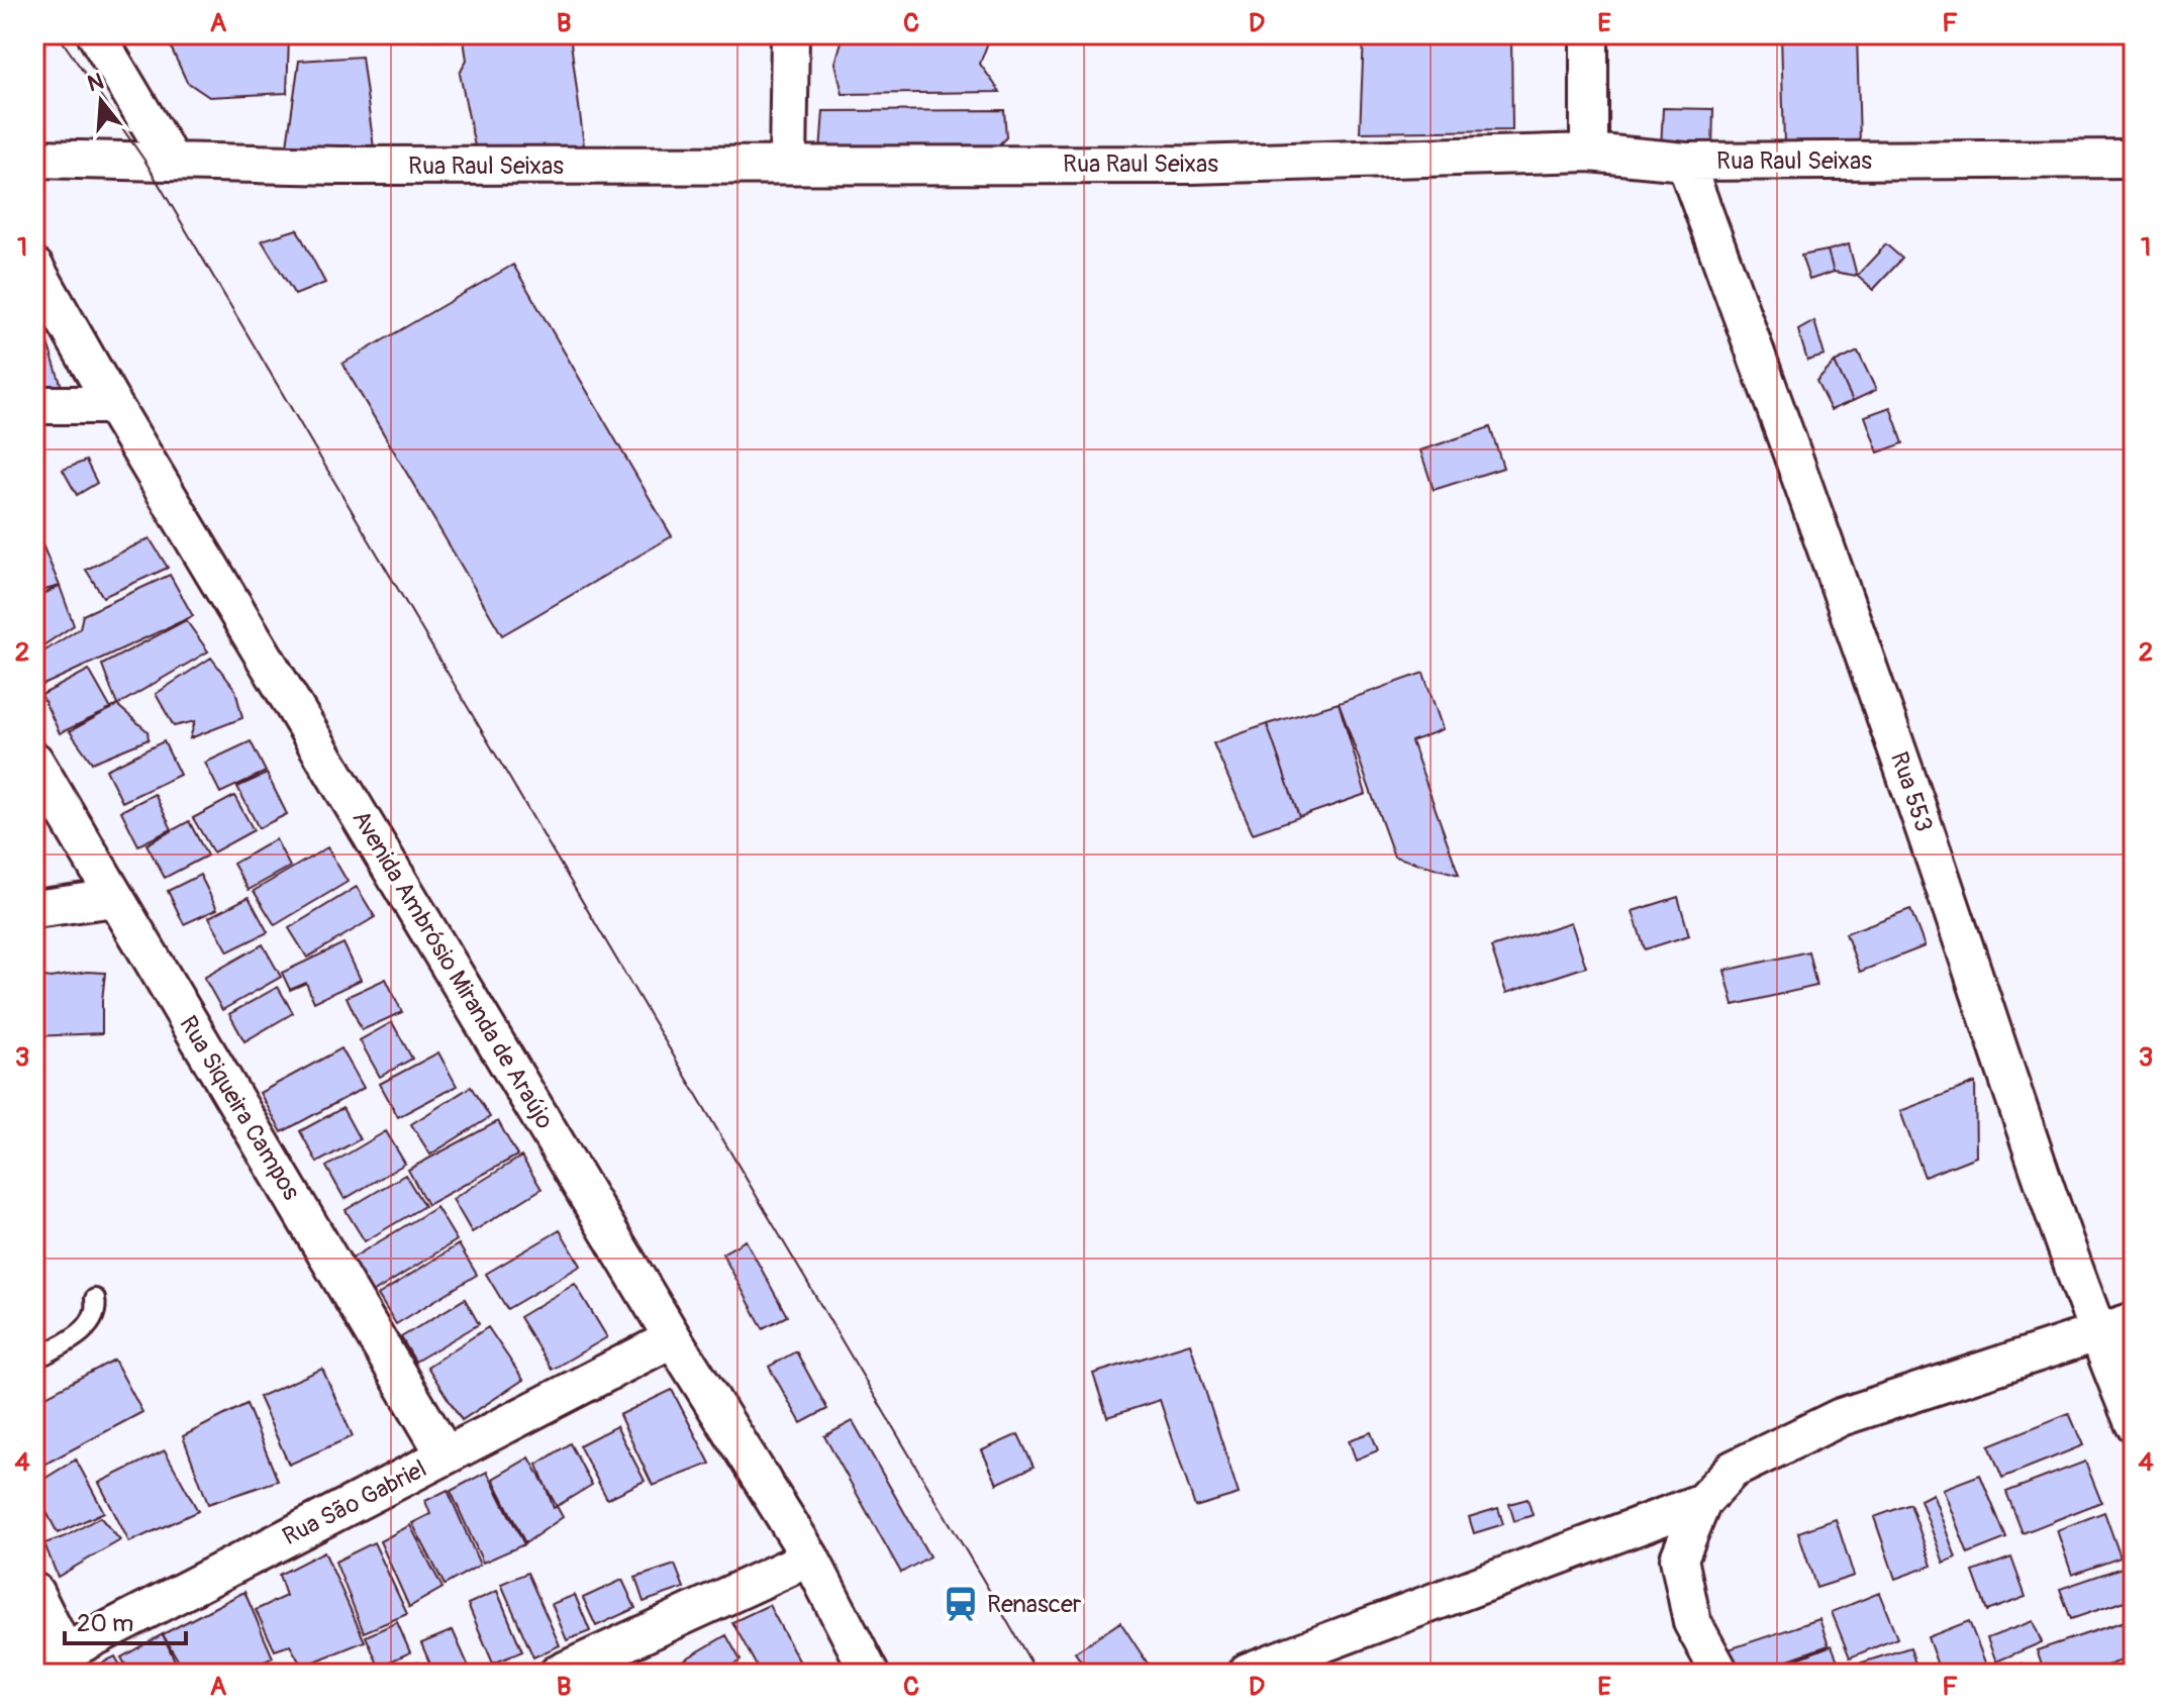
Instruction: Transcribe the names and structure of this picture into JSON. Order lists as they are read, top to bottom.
{
  "streets": {
    "street": [
      "Rua Raul Seixas",
      "Rua 553",
      "Avenida Ambrósio Miranda de Araújo",
      "Rua Siqueira Campos",
      "Rua São Gabriel"
    ]
  },
  "crossings": [
    ["Rua Raul Seixas", "Rua 553"],
    ["Avenida Ambrósio Miranda de Araújo", "Rua São Gabriel"],
    ["Rua Siqueira Campos", "Rua São Gabriel"]
  ],
  "places": {
    "station": ["Renascer"]
  },
  "scale_bar": "20 m",
  "north": "top",
  "grid": {
    "columns": [
      "A",
      "B",
      "C",
      "D",
      "E",
      "F"
    ],
    "rows": [
      "1",
      "2",
      "3",
      "4"
    ]
  }
}
